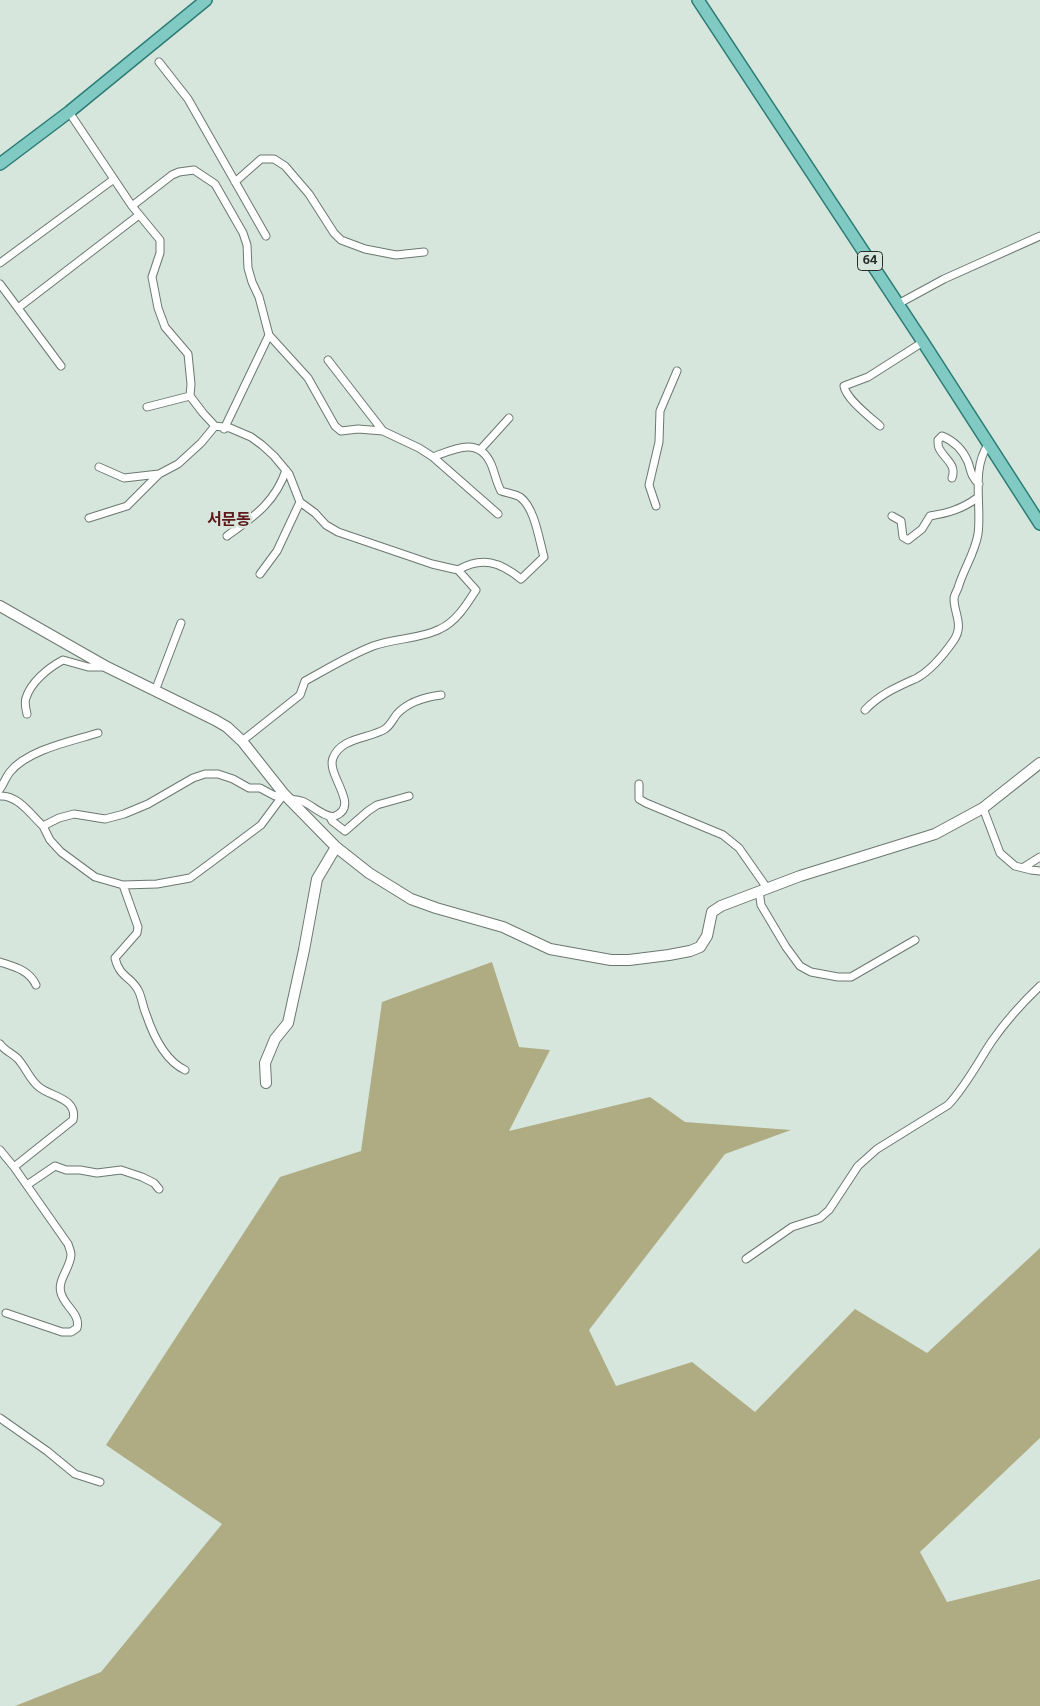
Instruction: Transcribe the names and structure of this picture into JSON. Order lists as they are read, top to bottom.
{
  "streets": {
    "main road": ["64"]
  },
  "districts": ["서문동"]
}
